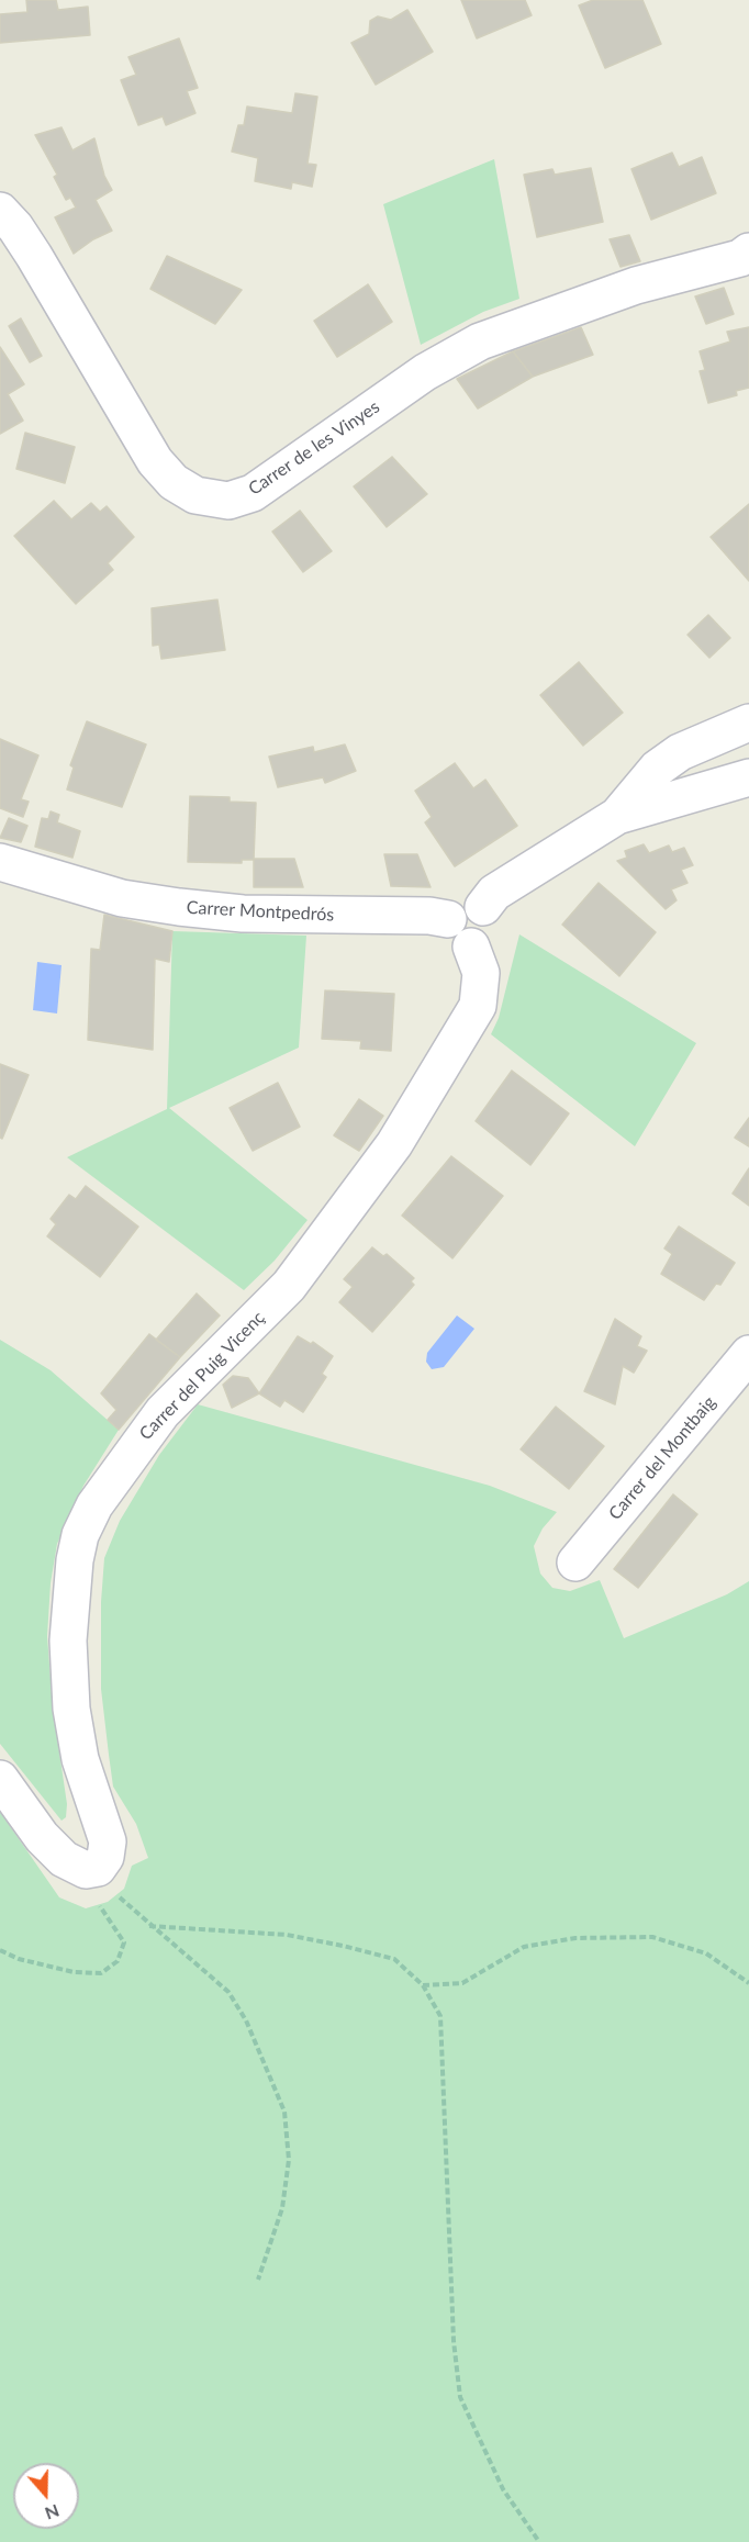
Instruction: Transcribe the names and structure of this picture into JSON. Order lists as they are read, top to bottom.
{
  "streets": {
    "street": [
      "Carrer de les Vinyes",
      "Carrer Montpedrós",
      "Carrer del Puig Vicenç",
      "Carrer del Montbaig"
    ]
  },
  "crossings": [
    ["Carrer Montpedrós", "Carrer del Puig Vicenç"]
  ],
  "north": "bottom"
}
